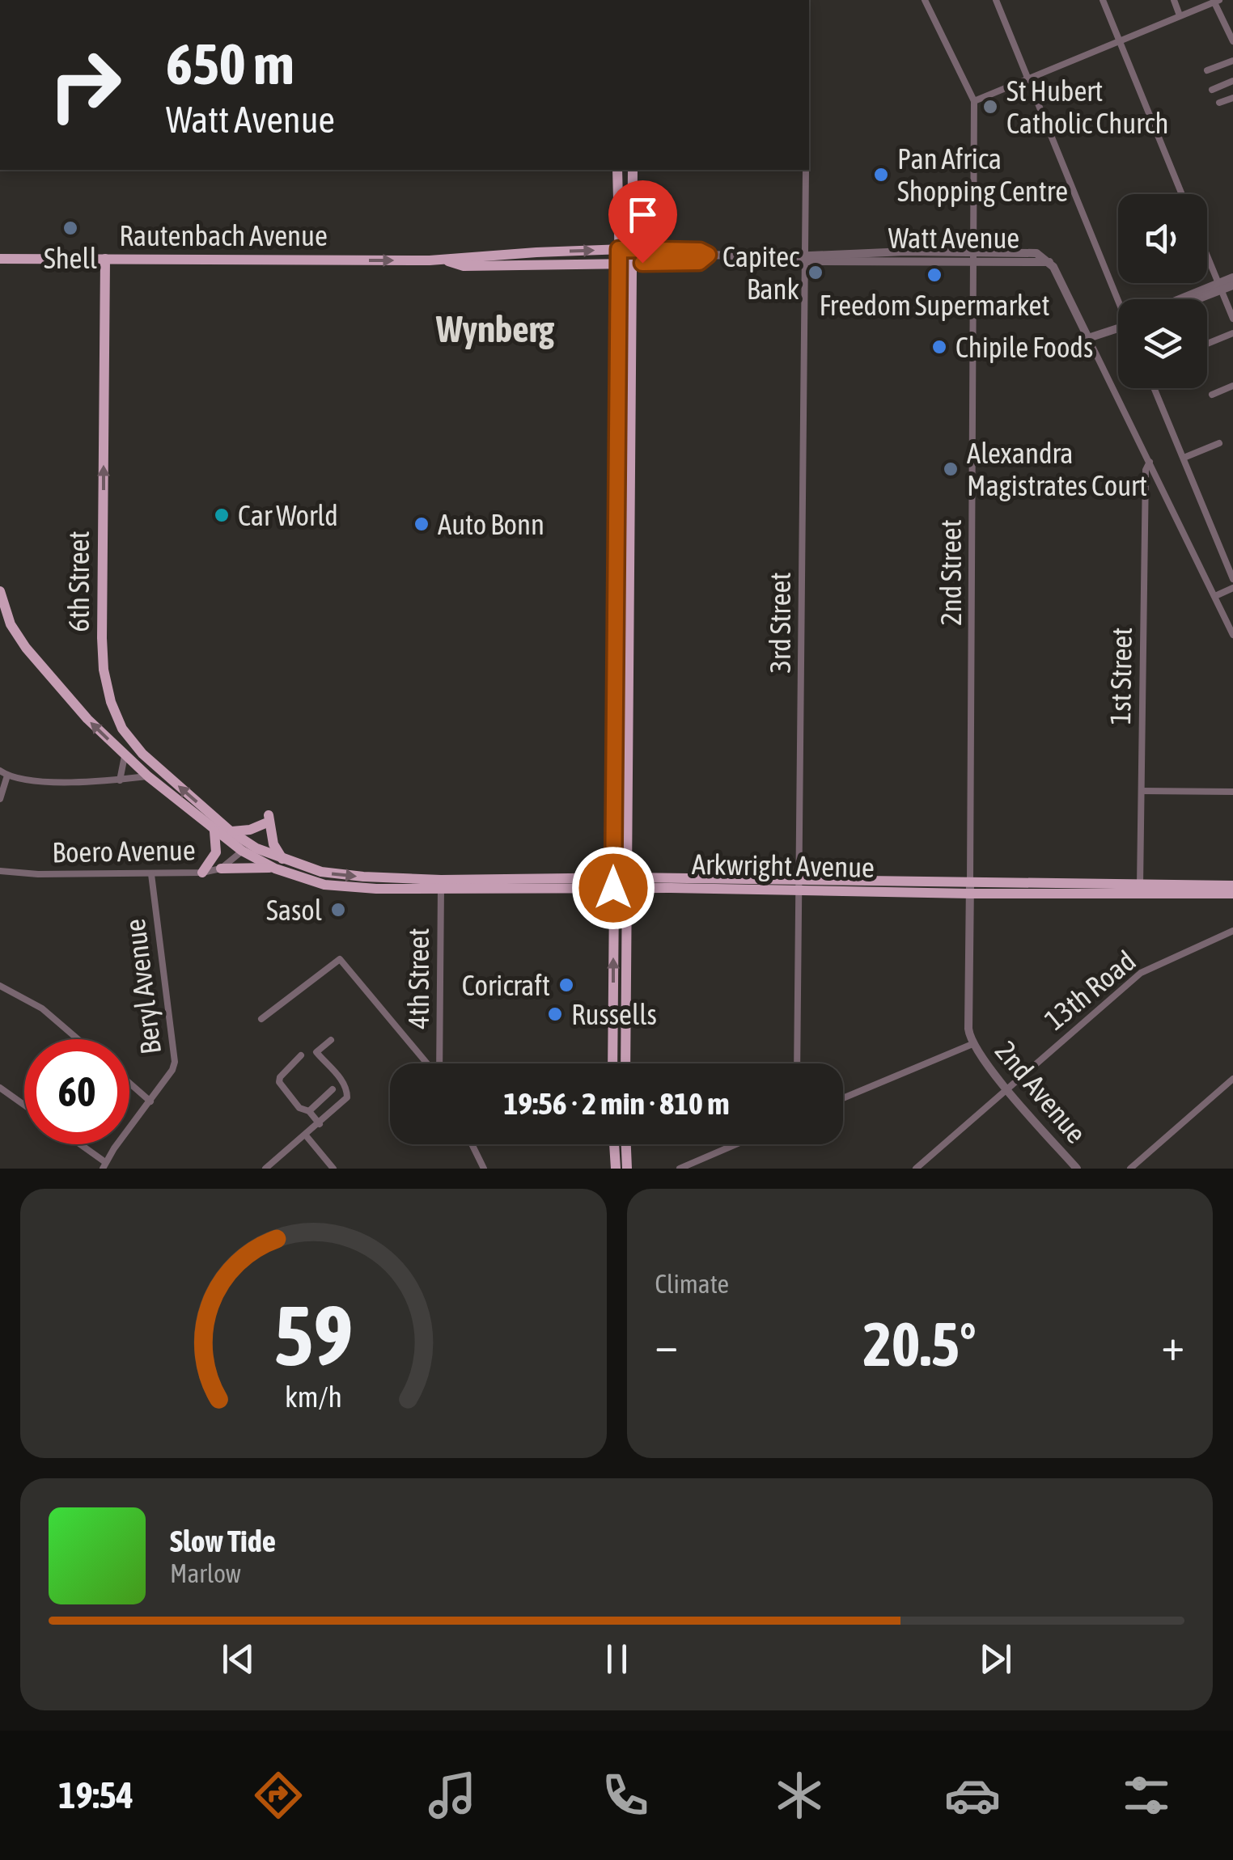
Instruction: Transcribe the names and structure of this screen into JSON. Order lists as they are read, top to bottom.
{
  "streets": {
    "main road": [
      "Rautenbach Avenue",
      "Watt Avenue",
      "6th Street",
      "Arkwright Avenue"
    ],
    "street": [
      "2nd Street",
      "3rd Street",
      "1st Street",
      "Boero Avenue",
      "4th Street",
      "Beryl Avenue",
      "13th Road",
      "2nd Avenue"
    ]
  },
  "crossings": [
    ["Rautenbach Avenue", "Watt Avenue"],
    ["Rautenbach Avenue", "6th Street"],
    ["Watt Avenue", "2nd Street"],
    ["Watt Avenue", "3rd Street"],
    ["2nd Street", "Arkwright Avenue"],
    ["2nd Street", "2nd Avenue"],
    ["6th Street", "Boero Avenue"],
    ["6th Street", "Arkwright Avenue"],
    ["3rd Street", "Arkwright Avenue"],
    ["1st Street", "Arkwright Avenue"],
    ["Boero Avenue", "Arkwright Avenue"],
    ["Boero Avenue", "Beryl Avenue"],
    ["Arkwright Avenue", "4th Street"],
    ["13th Road", "2nd Avenue"]
  ],
  "one_way": ["Rautenbach Avenue", "6th Street"],
  "districts": ["Wynberg"],
  "places": [
    "St Hubert Catholic Church",
    "Pan Africa Shopping Centre",
    "Shell",
    "Capitec Bank",
    "Freedom Supermarket",
    "Chipile Foods",
    "Alexandra Magistrates Court",
    "Car World",
    "Auto Bonn",
    "Sasol",
    "Coricraft",
    "Russells"
  ],
  "page": {
    "turn": ["650 m", "Watt Avenue"],
    "limit": "60",
    "trip": "19:56 · 2 min · 810 m",
    "tile": "Climate",
    "heat": ["−", "20.5°", "+"],
    "song": ["Slow Tide", "Marlow"],
    "tabs": "19:54",
    "gauge": ["59", "km/h"]
  }
}
